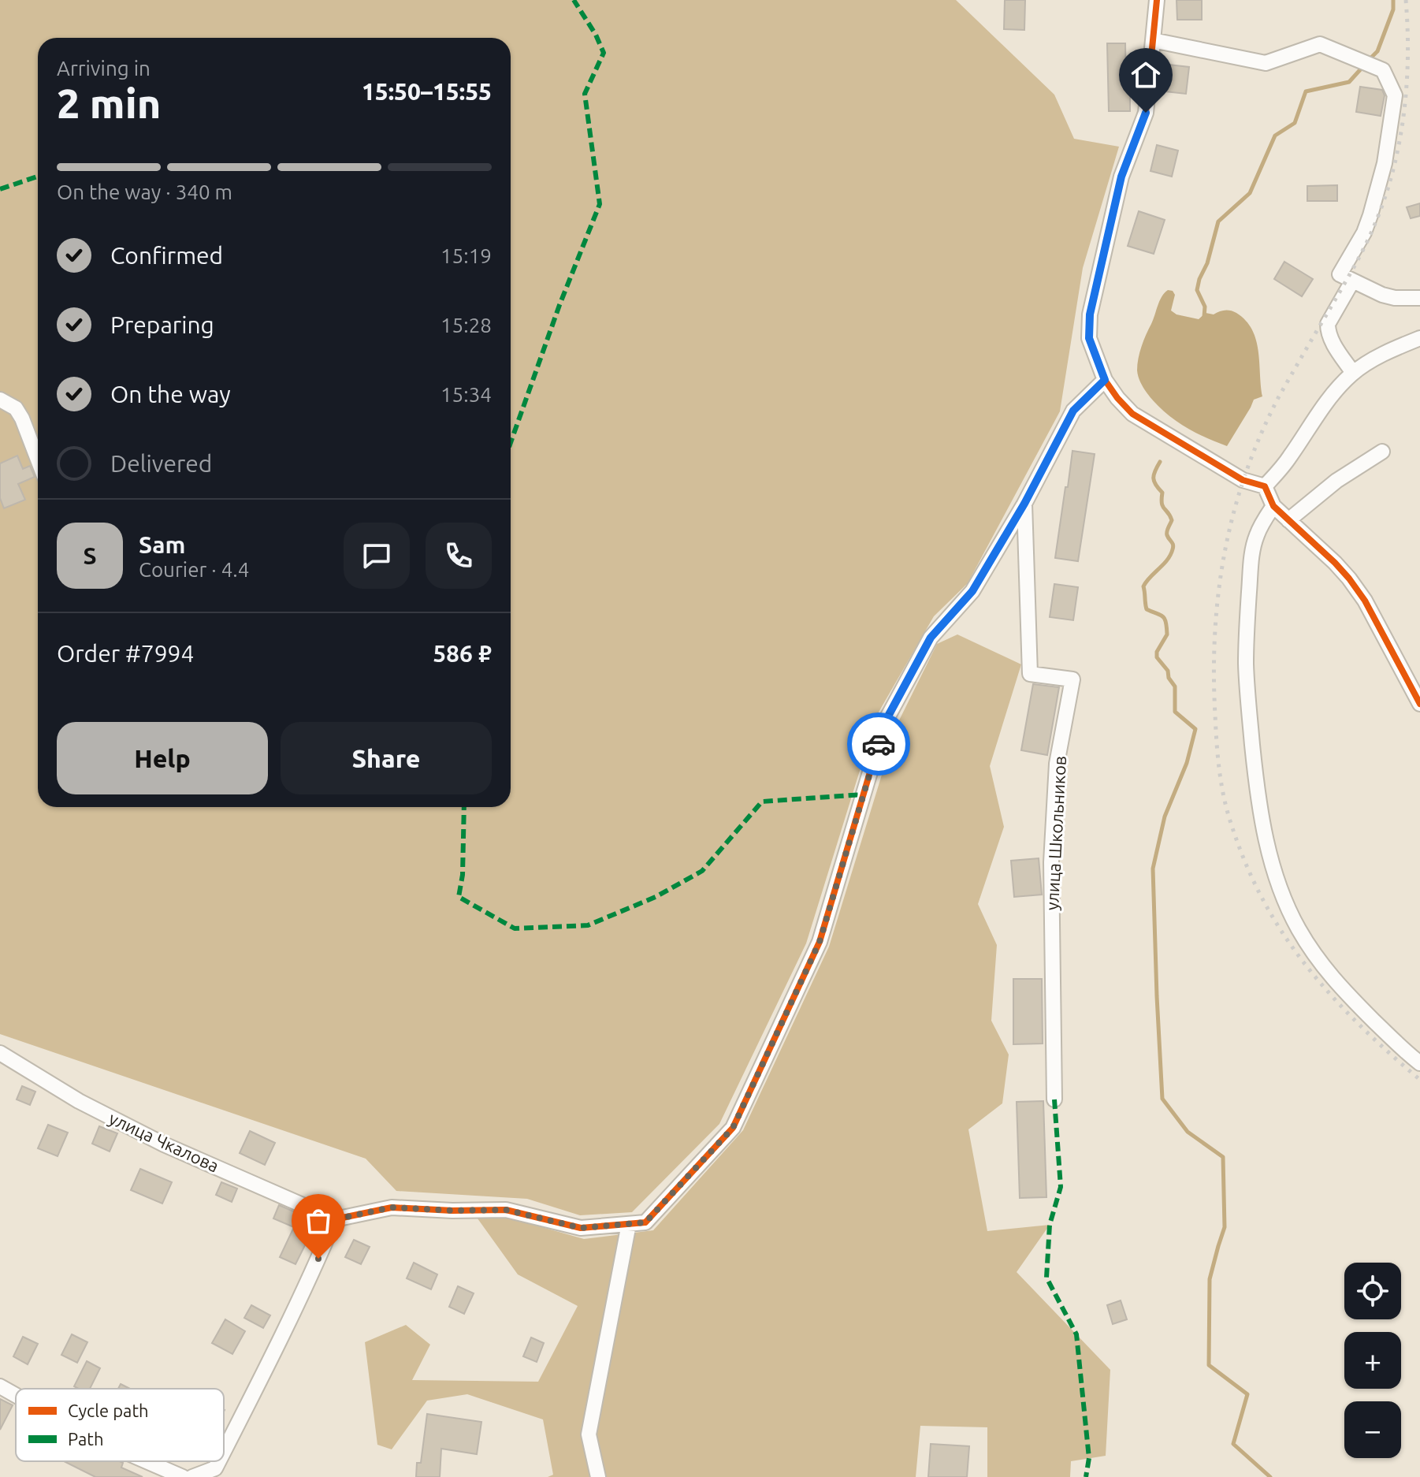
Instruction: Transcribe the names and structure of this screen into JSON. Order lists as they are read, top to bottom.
{
  "streets": {
    "street": ["улица Школьников", "улица Чкалова"]
  },
  "legend": ["Cycle path", "Path"],
  "page": {
    "heading": ["2 min", "Arriving in", "15:50–15:55"],
    "panel": [
      "Sam",
      "Courier · 4.4",
      "Order #7994",
      "586 ₽"
    ],
    "bar": "On the way · 340 m",
    "list": [
      ["Confirmed", "15:19"],
      ["Preparing", "15:28"],
      ["On the way", "15:34"],
      "Delivered"
    ],
    "round": "S",
    "buttons": ["Help", "Share"],
    "map_buttons": ["+", "−"]
  }
}
